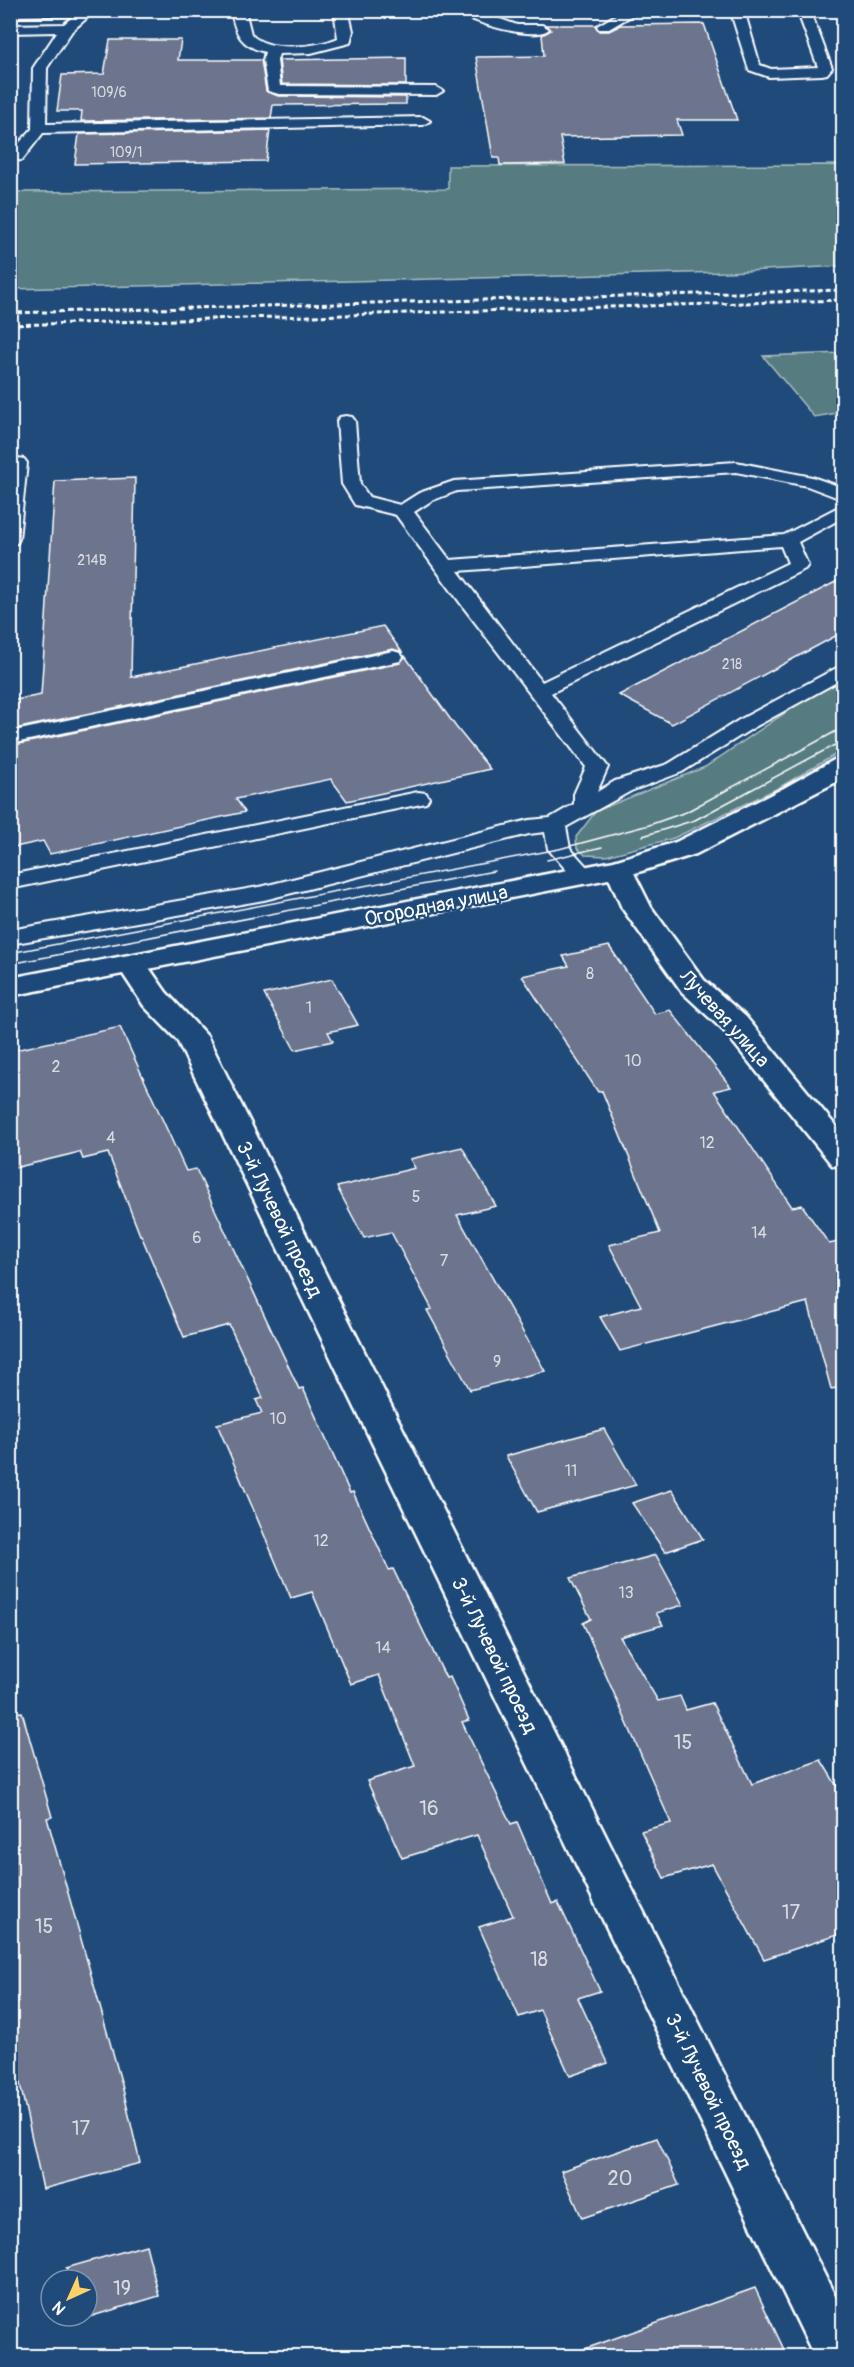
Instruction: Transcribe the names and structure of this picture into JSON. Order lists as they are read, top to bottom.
{
  "streets": {
    "street": ["Огородная улица", "Лучевая улица", "3-й Лучевой проезд"]
  },
  "crossings": [
    ["Огородная улица", "Лучевая улица"],
    ["Огородная улица", "3-й Лучевой проезд"]
  ],
  "house_numbers": [
    "109/6",
    "109/1",
    "214В",
    "218",
    "8",
    "1",
    "10",
    "2",
    "4",
    "12",
    "5",
    "14",
    "6",
    "7",
    "9",
    "10",
    "11",
    "12",
    "13",
    "14",
    "15",
    "16",
    "17",
    "15",
    "18",
    "17",
    "20",
    "19"
  ],
  "north": "bottom left"
}
